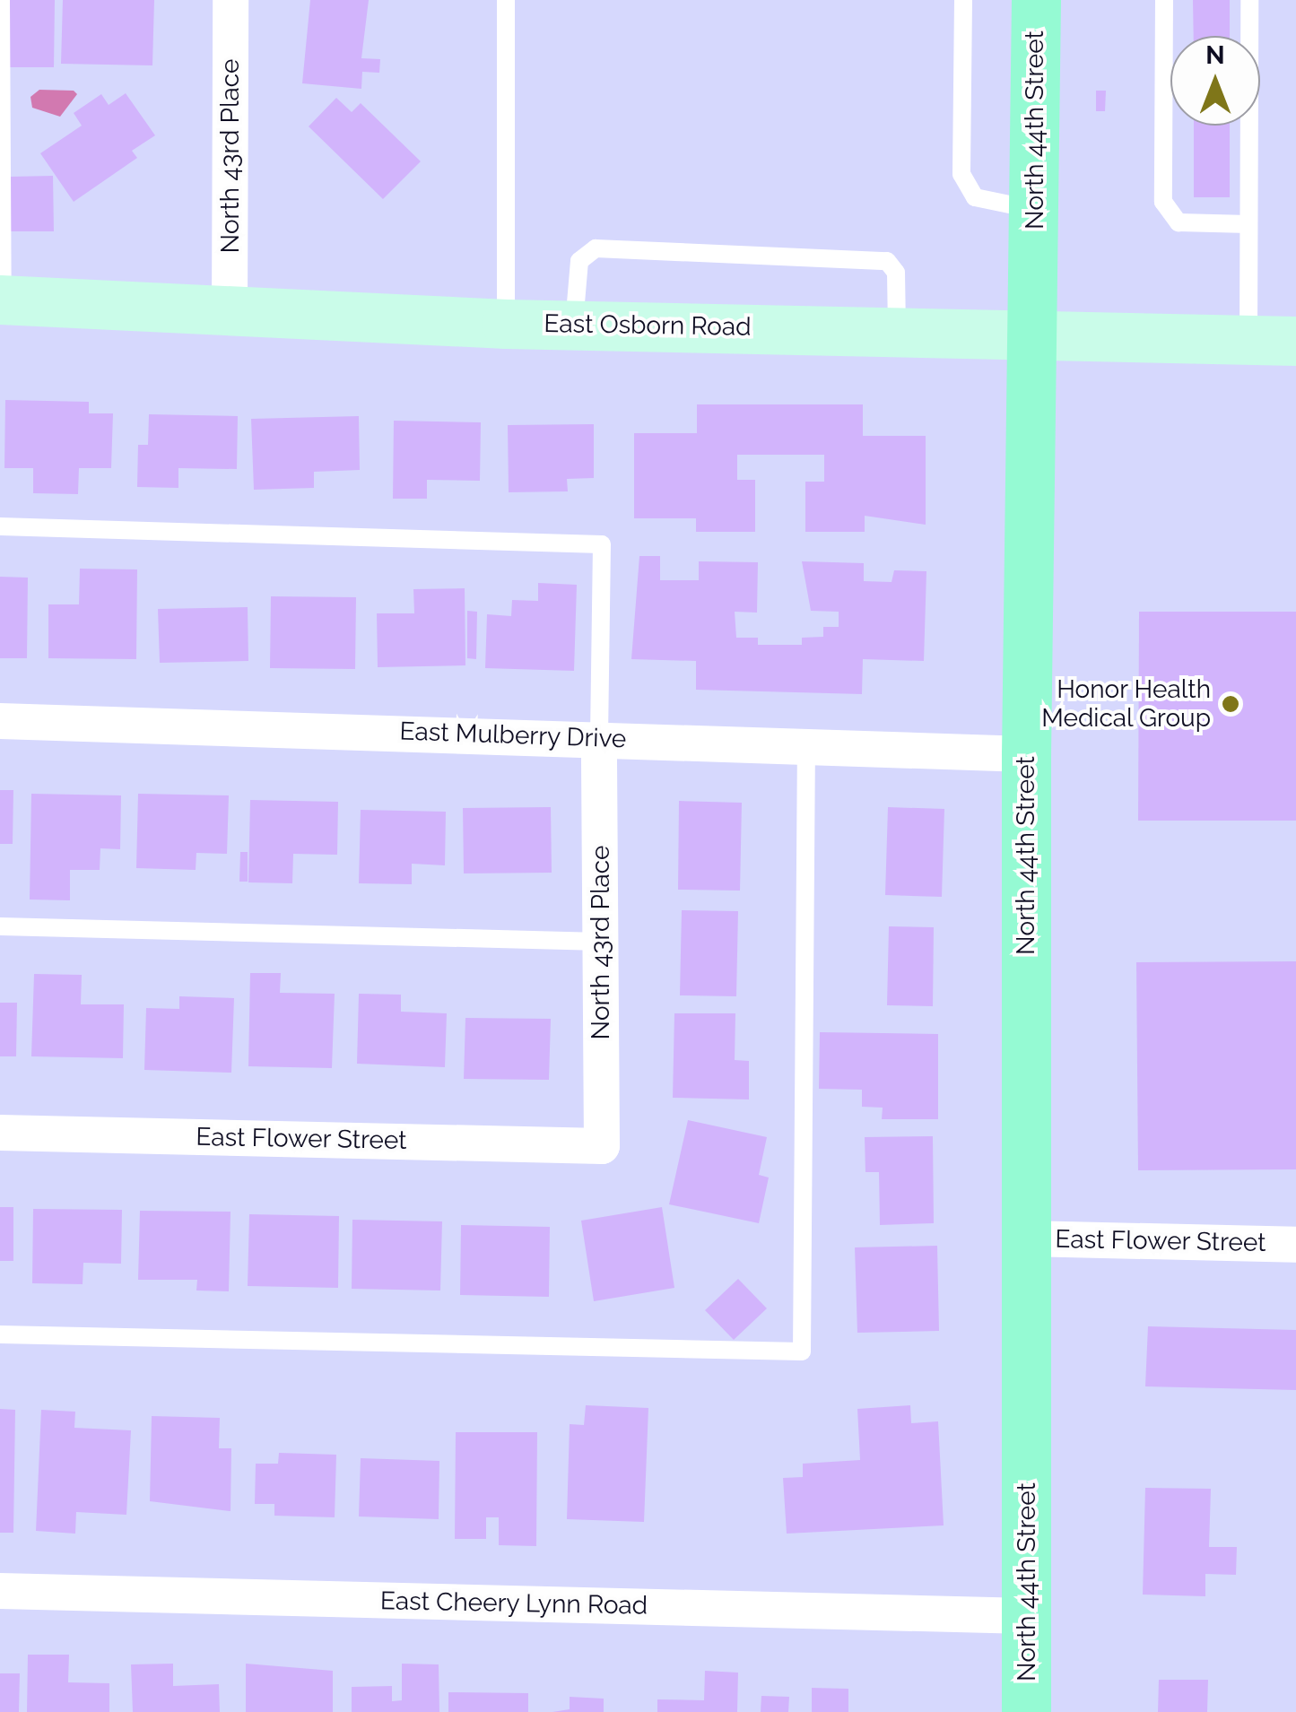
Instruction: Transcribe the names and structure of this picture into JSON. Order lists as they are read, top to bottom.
{
  "streets": {
    "main road": ["North 44th Street"],
    "street": [
      "North 43rd Place",
      "East Osborn Road",
      "East Mulberry Drive",
      "East Flower Street",
      "East Cheery Lynn Road"
    ]
  },
  "crossings": [
    ["North 44th Street", "East Osborn Road"],
    ["North 44th Street", "East Mulberry Drive"],
    ["North 44th Street", "East Flower Street"],
    ["North 44th Street", "East Cheery Lynn Road"],
    ["North 43rd Place", "East Osborn Road"],
    ["North 43rd Place", "East Mulberry Drive"],
    ["North 43rd Place", "East Flower Street"]
  ],
  "places": ["Honor Health Medical Group"],
  "north": "top"
}
